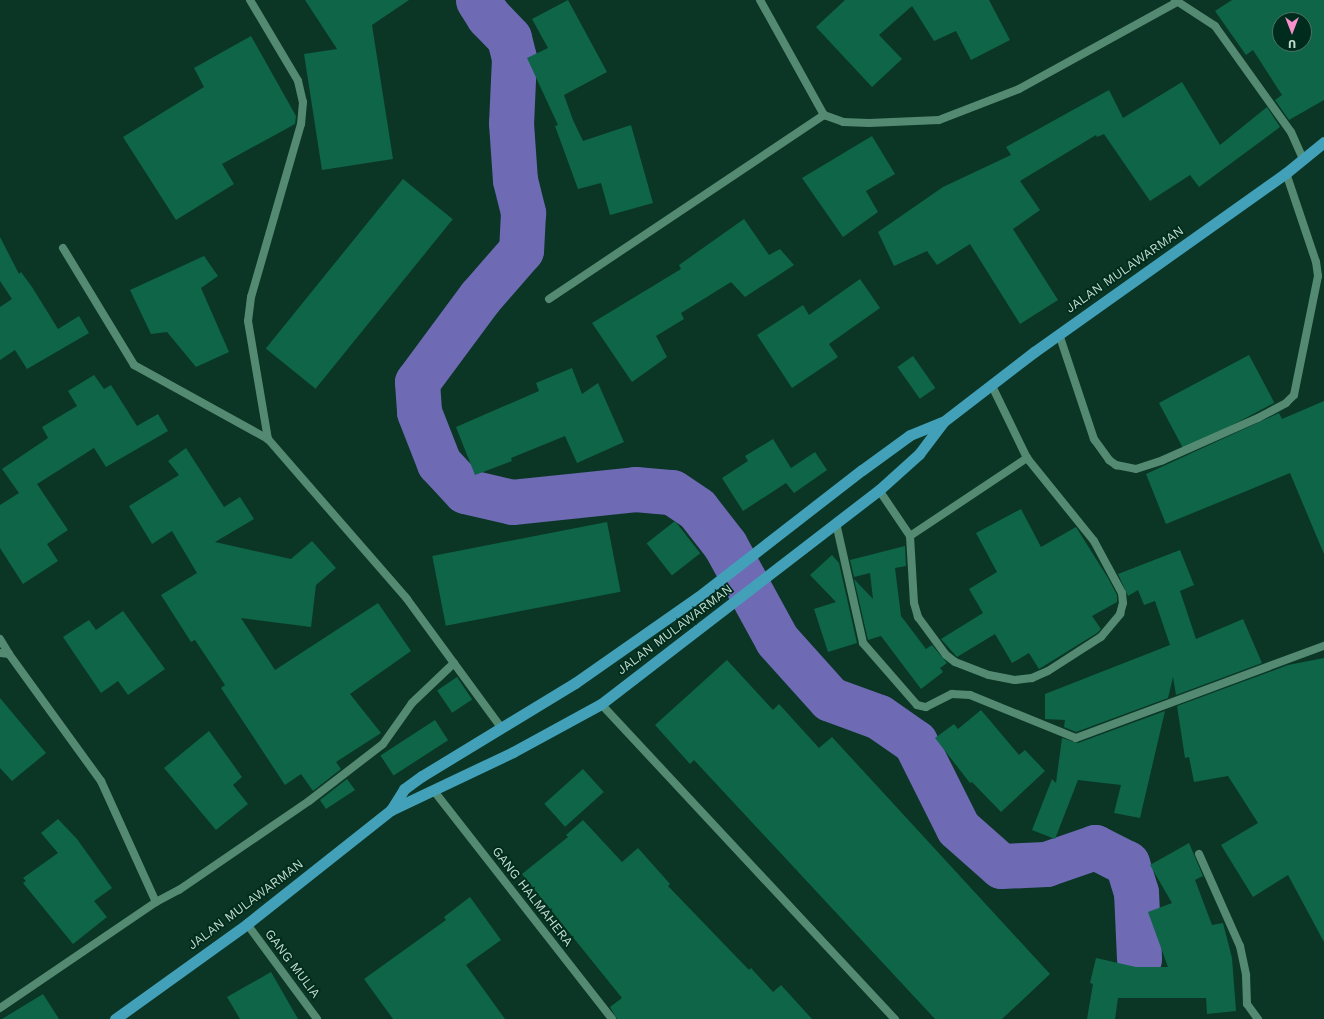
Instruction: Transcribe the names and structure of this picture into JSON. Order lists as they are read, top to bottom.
{
  "streets": {
    "highway": ["JALAN MULAWARMAN"],
    "street": ["GANG HALMAHERA", "GANG MULIA"]
  },
  "crossings": [
    ["JALAN MULAWARMAN", "GANG HALMAHERA"],
    ["JALAN MULAWARMAN", "GANG MULIA"]
  ],
  "north": "bottom"
}
